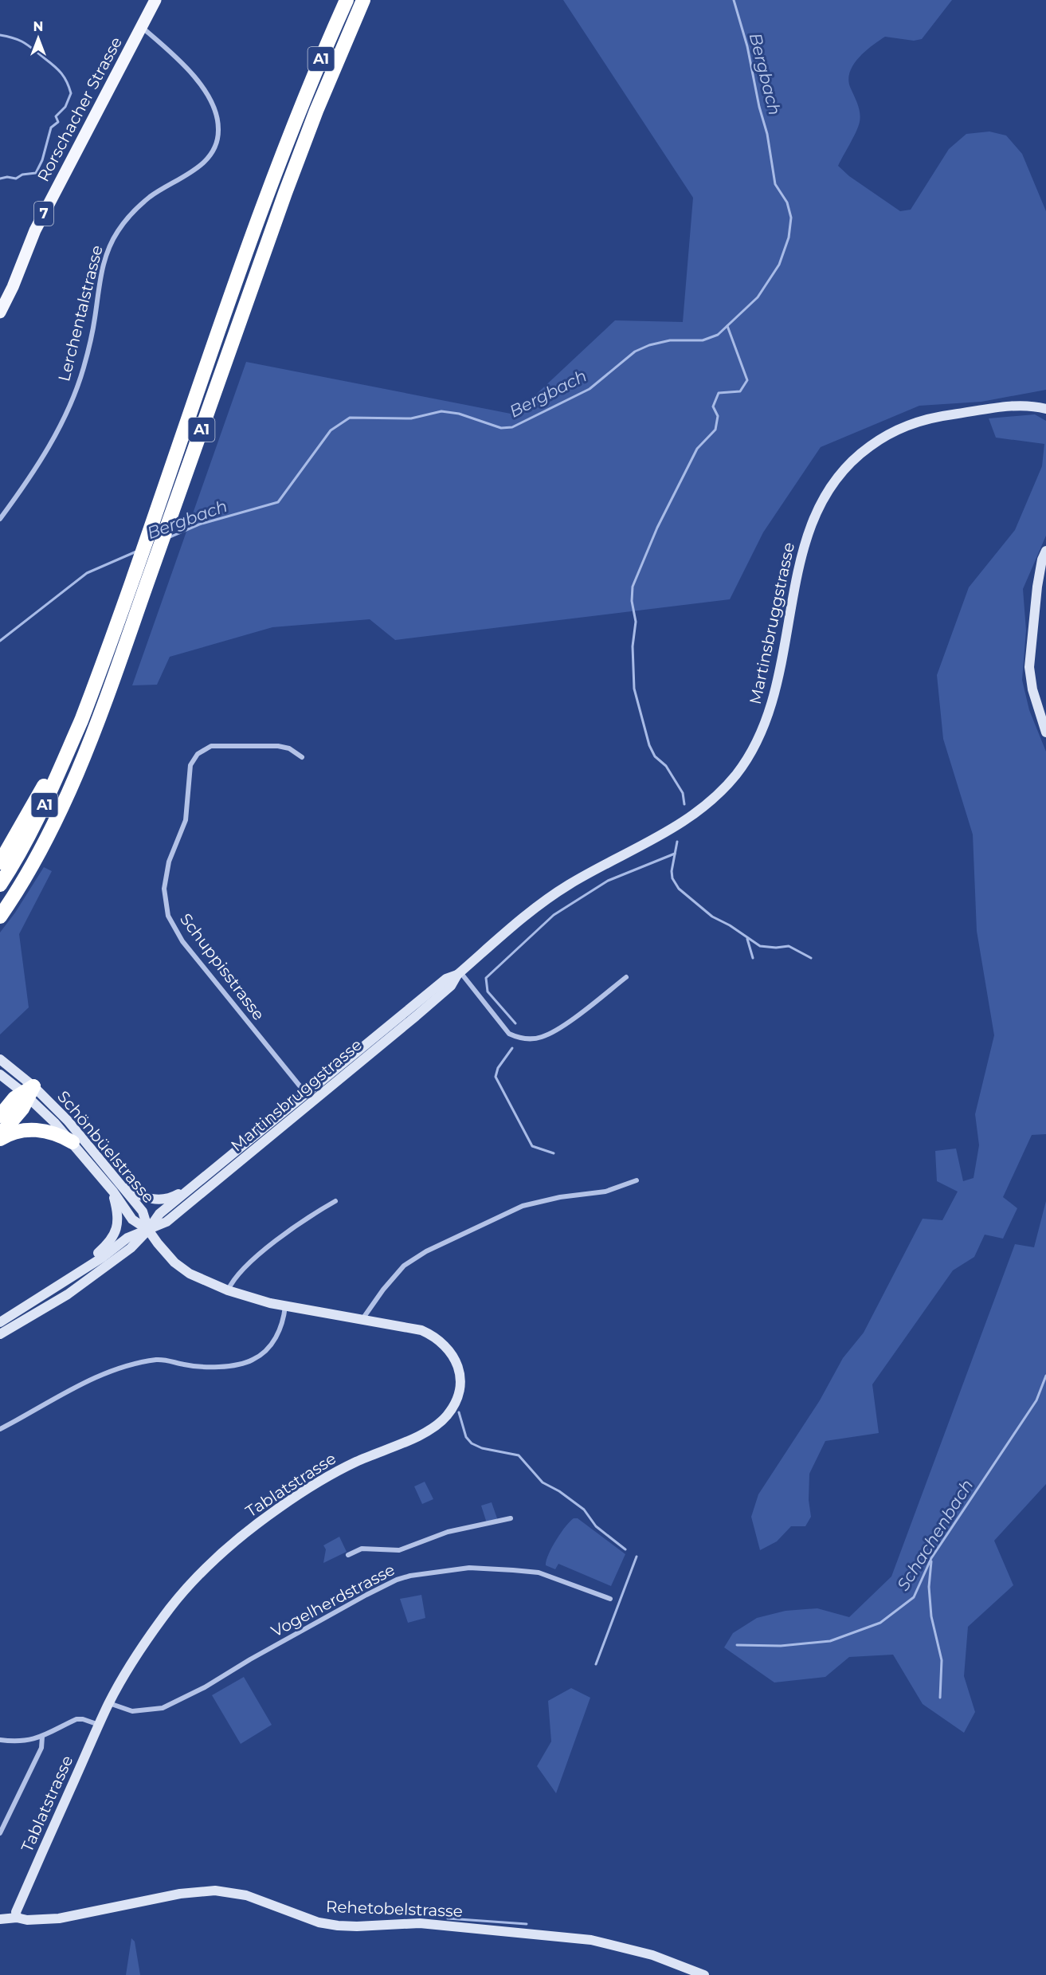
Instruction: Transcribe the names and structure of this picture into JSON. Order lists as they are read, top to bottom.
{
  "streets": {
    "highway": ["A1"],
    "main road": ["Rorschacher Strasse", "7"],
    "street": [
      "Lerchentalstrasse",
      "Martinsbruggstrasse",
      "Schuppisstrasse",
      "Schönbüelstrasse",
      "Tablatstrasse",
      "Vogelherdstrasse",
      "Rehetobelstrasse"
    ]
  },
  "crossings": [
    ["Rorschacher Strasse", "Lerchentalstrasse"],
    ["Martinsbruggstrasse", "Schuppisstrasse"],
    ["Martinsbruggstrasse", "Schönbüelstrasse"],
    ["Martinsbruggstrasse", "Tablatstrasse"],
    ["Schönbüelstrasse", "Tablatstrasse"],
    ["Tablatstrasse", "Vogelherdstrasse"],
    ["Tablatstrasse", "Rehetobelstrasse"]
  ],
  "water": ["Bergbach", "Schachenbach"],
  "north": "top"
}
